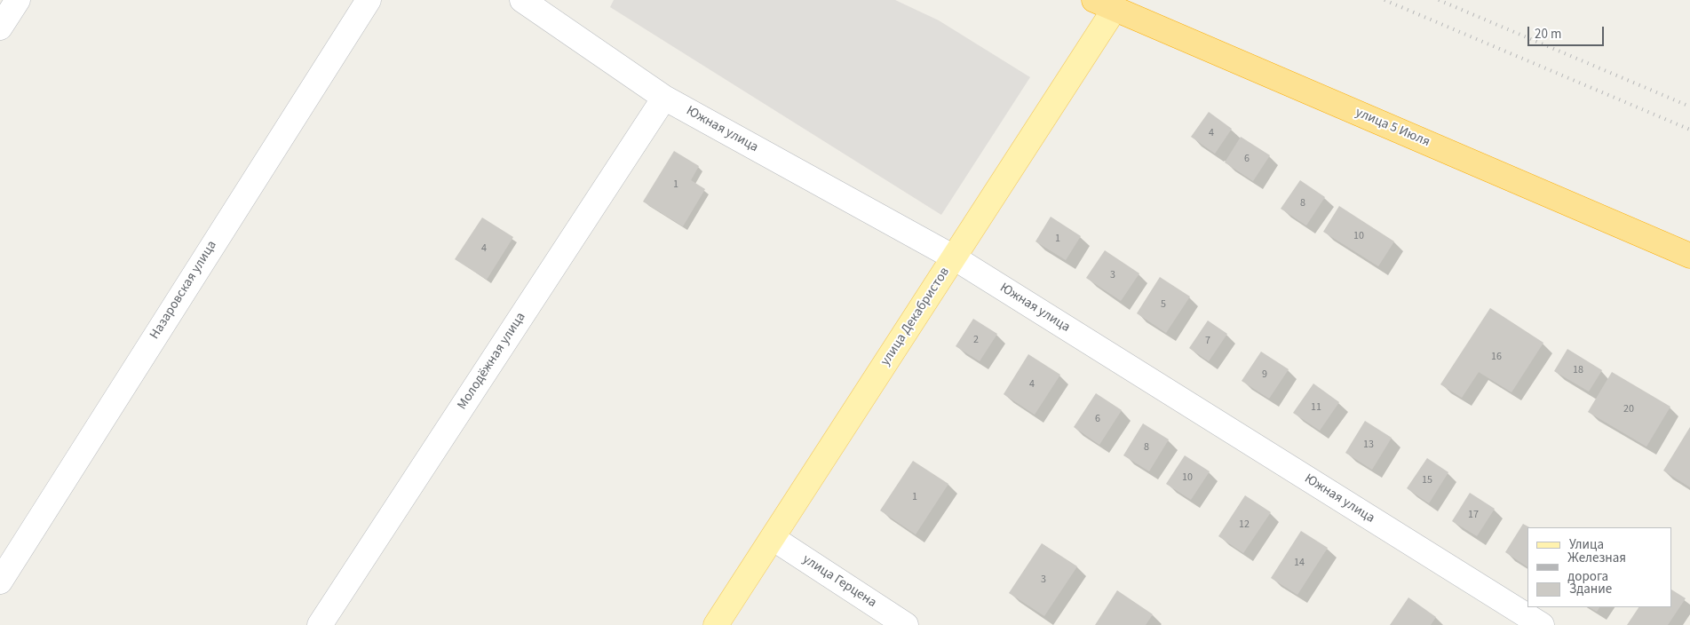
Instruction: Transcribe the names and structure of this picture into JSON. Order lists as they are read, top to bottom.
{
  "streets": {
    "highway": ["улица 5 Июля"],
    "main road": ["улица Декабристов"],
    "street": [
      "Южная улица",
      "Назаровская улица",
      "Молодёжная улица",
      "улица Герцена"
    ]
  },
  "crossings": [
    ["улица 5 Июля", "улица Декабристов"],
    ["Южная улица", "улица Декабристов"],
    ["Южная улица", "Молодёжная улица"],
    ["улица Декабристов", "улица Герцена"]
  ],
  "house_numbers": [
    "4",
    "6",
    "1",
    "8",
    "10",
    "1",
    "4",
    "3",
    "5",
    "2",
    "7",
    "16",
    "18",
    "9",
    "4",
    "11",
    "20",
    "6",
    "13",
    "8",
    "10",
    "15",
    "1",
    "17",
    "12",
    "14",
    "3"
  ],
  "legend": ["Улица", "Железная дорога", "Здание"],
  "scale_bar": "20 m"
}
